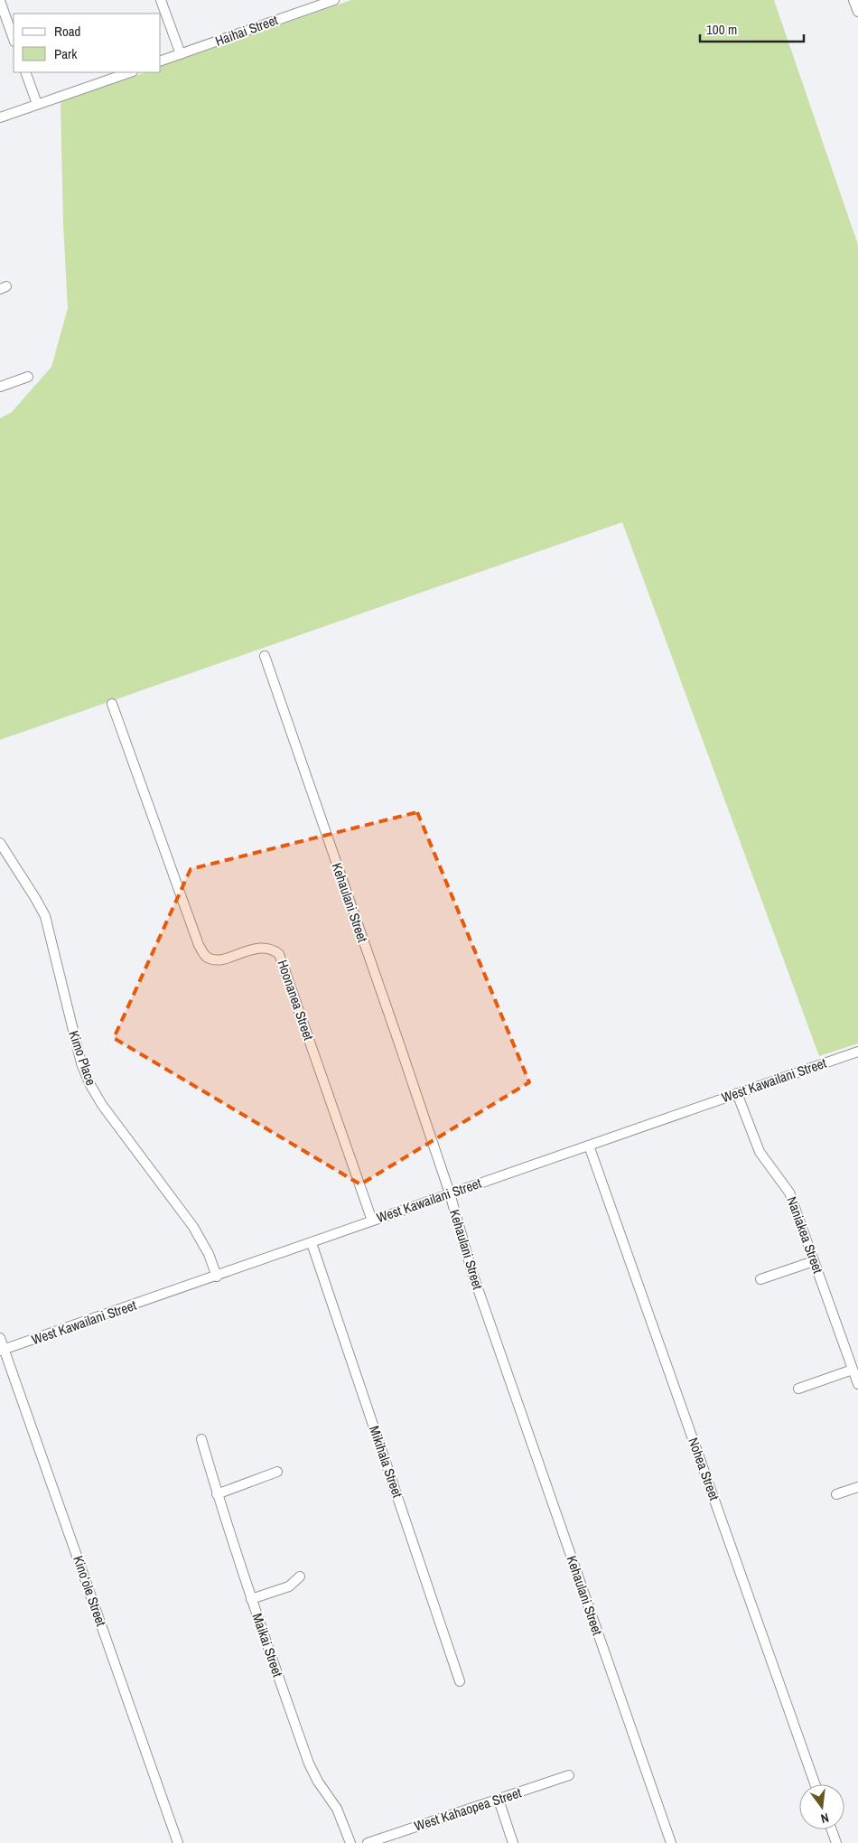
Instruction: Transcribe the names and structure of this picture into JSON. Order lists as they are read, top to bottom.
{
  "streets": {
    "street": [
      "Haihai Street",
      "Kehaulani Street",
      "Hoonanea Street",
      "Kimo Place",
      "West Kawailani Street",
      "Naniakea Street",
      "Mikihala Street",
      "Nohea Street",
      "Kinoʻole Street",
      "Maikai Street",
      "West Kahaopea Street"
    ]
  },
  "crossings": [
    ["Kehaulani Street", "West Kawailani Street"],
    ["Hoonanea Street", "West Kawailani Street"],
    ["Kimo Place", "West Kawailani Street"],
    ["West Kawailani Street", "Naniakea Street"],
    ["West Kawailani Street", "Mikihala Street"],
    ["West Kawailani Street", "Nohea Street"],
    ["West Kawailani Street", "Kinoʻole Street"]
  ],
  "legend": ["Road", "Park"],
  "scale_bar": "100 m",
  "north": "bottom"
}
